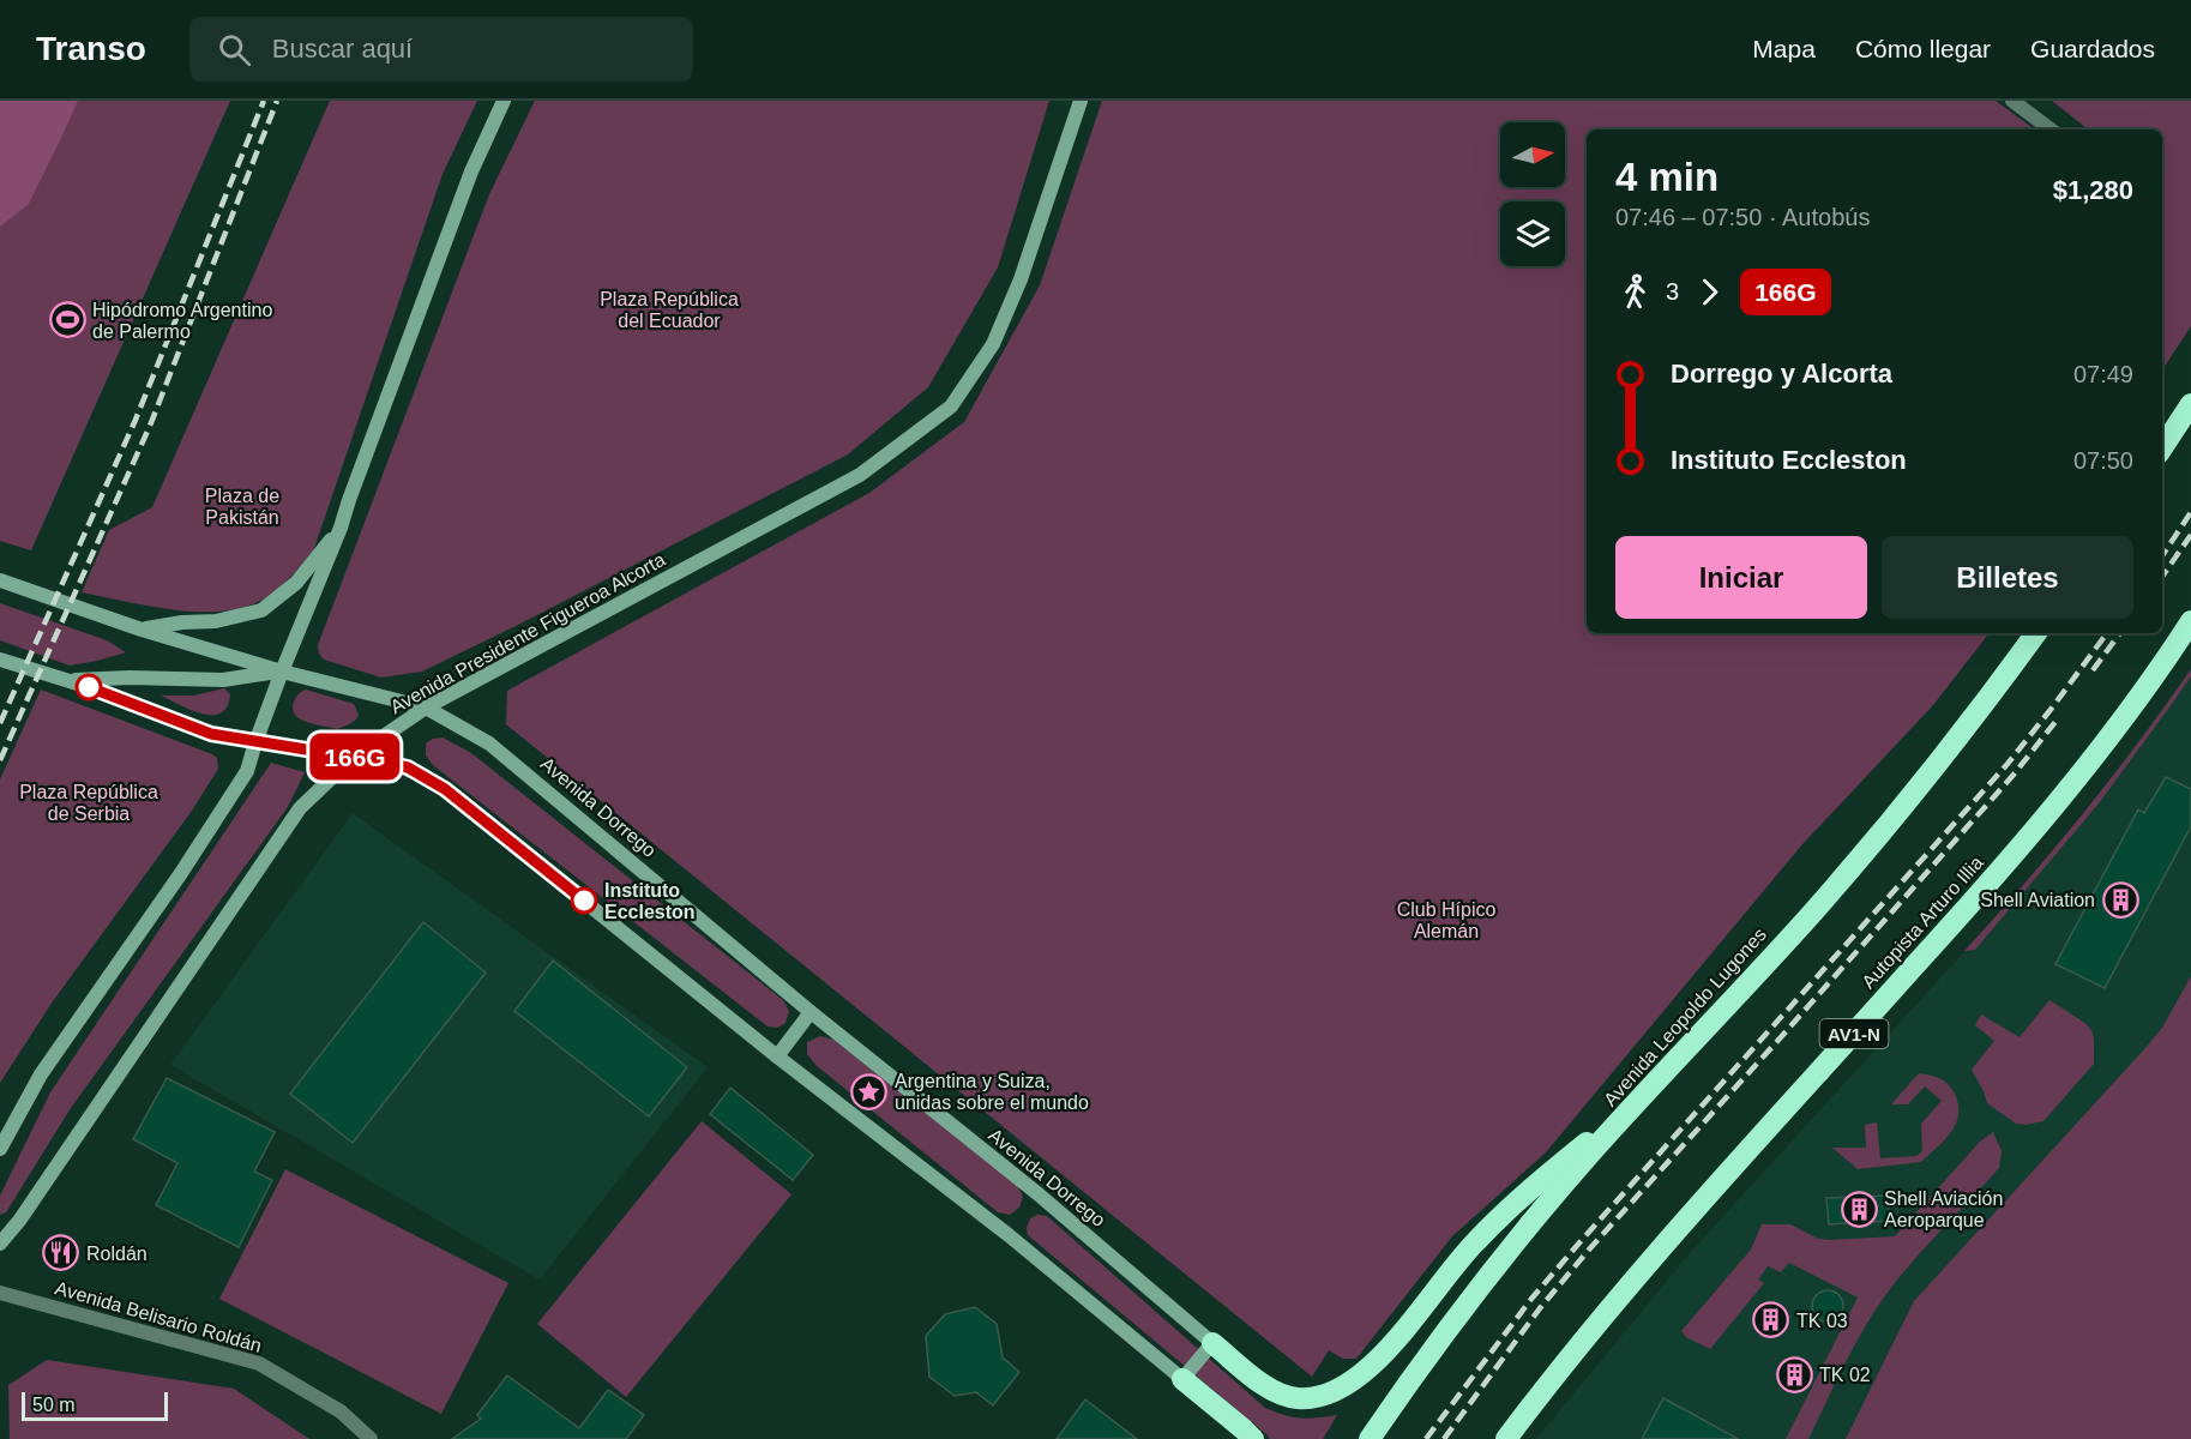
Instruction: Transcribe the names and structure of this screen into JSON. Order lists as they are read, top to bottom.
{
  "streets": {
    "highway": ["Autopista Arturo Illia", "Avenida Leopoldo Lugones", "AV1-N"],
    "main road": ["Avenida Presidente Figueroa Alcorta", "Avenida Dorrego"],
    "street": ["Avenida Belisario Roldán"]
  },
  "crossings": [
    ["Avenida Presidente Figueroa Alcorta", "Avenida Dorrego"]
  ],
  "parks": [
    "Plaza República del Ecuador",
    "Plaza de Pakistán",
    "Plaza República de Serbia",
    "Club Hípico Alemán"
  ],
  "places": {
    "sports": ["Hipódromo Argentino de Palermo"],
    "building": [
      "Shell Aviation",
      "Shell Aviación Aeroparque",
      "TK 03",
      "TK 02"
    ],
    "other": ["Instituto Eccleston"],
    "place": ["Argentina y Suiza, unidas sobre el mundo"],
    "restaurant": ["Roldán"]
  },
  "lines": ["bus line 166G"],
  "scale_bar": "50 m",
  "north": "right",
  "page": {
    "header": "Transo",
    "search": "Buscar aquí",
    "nav": ["Mapa", "Cómo llegar", "Guardados"],
    "on_map": "166G",
    "heading": ["4 min", "07:46 – 07:50 · Autobús", "$1,280"],
    "legs": ["3", "166G"],
    "list": [
      {
        "name": "Dorrego y Alcorta",
        "value": "07:49"
      },
      {
        "name": "Instituto Eccleston",
        "value": "07:50"
      }
    ],
    "buttons": ["Iniciar", "Billetes"],
    "scale": "50 m"
  }
}
